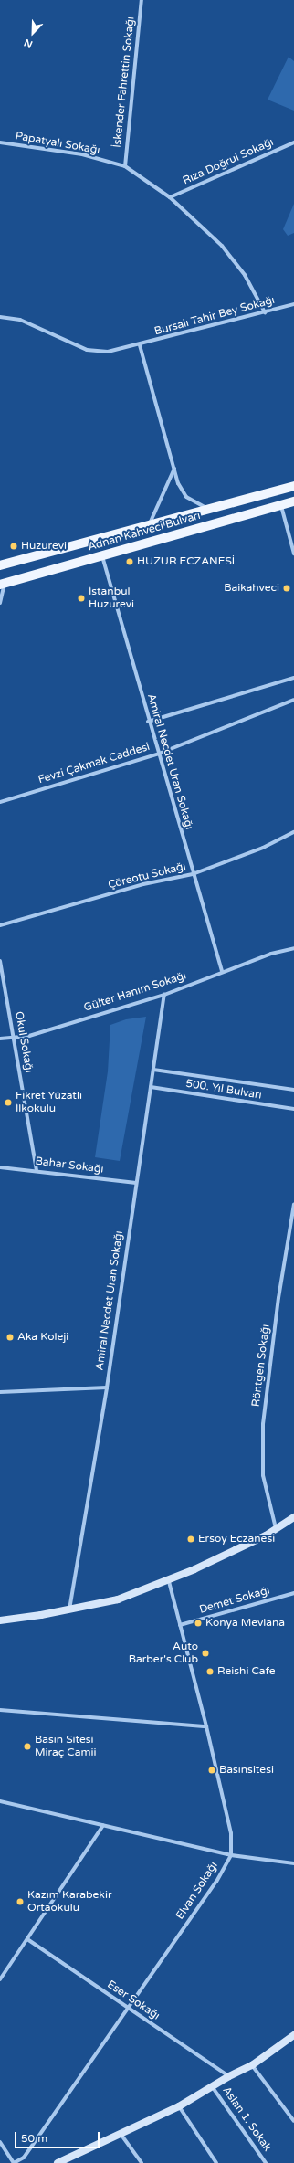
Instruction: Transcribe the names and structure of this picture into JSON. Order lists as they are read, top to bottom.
{
  "streets": {
    "main road": ["Adnan Kahveci Bulvarı"],
    "street": [
      "İskender Fahrettin Sokağı",
      "Papatyalı Sokağı",
      "Rıza Doğrul Sokağı",
      "Bursalı Tahir Bey Sokağı",
      "Amiral Necdet Uran Sokağı",
      "Fevzi Çakmak Caddesi",
      "Çöreotu Sokağı",
      "Gülter Hanım Sokağı",
      "Okul Sokağı",
      "500. Yıl Bulvarı",
      "Bahar Sokağı",
      "Röntgen Sokağı",
      "Demet Sokağı",
      "Elvan Sokağı",
      "Eser Sokağı",
      "Aslan 1. Sokak"
    ]
  },
  "crossings": [
    ["İskender Fahrettin Sokağı", "Papatyalı Sokağı"],
    ["Papatyalı Sokağı", "Rıza Doğrul Sokağı"],
    ["Papatyalı Sokağı", "Bursalı Tahir Bey Sokağı"],
    ["Adnan Kahveci Bulvarı", "Amiral Necdet Uran Sokağı"],
    ["Amiral Necdet Uran Sokağı", "Fevzi Çakmak Caddesi"],
    ["Amiral Necdet Uran Sokağı", "Çöreotu Sokağı"],
    ["Amiral Necdet Uran Sokağı", "Gülter Hanım Sokağı"],
    ["Amiral Necdet Uran Sokağı", "500. Yıl Bulvarı"],
    ["Amiral Necdet Uran Sokağı", "Bahar Sokağı"],
    ["Gülter Hanım Sokağı", "Okul Sokağı"],
    ["Okul Sokağı", "Bahar Sokağı"],
    ["Demet Sokağı", "Elvan Sokağı"],
    ["Elvan Sokağı", "Eser Sokağı"]
  ],
  "places": [
    "Huzurevi",
    "HUZUR ECZANESİ",
    "Baikahveci",
    "İstanbul Huzurevi",
    "Fikret Yüzatlı İlkokulu",
    "Aka Koleji",
    "Ersoy Eczanesi",
    "Konya Mevlana",
    "Auto Barber's Club",
    "Reishi Cafe",
    "Basın Sitesi Miraç Camii",
    "Basınsitesi",
    "Kazım Karabekir Ortaokulu"
  ],
  "scale_bar": "50 m",
  "north": "bottom left"
}
